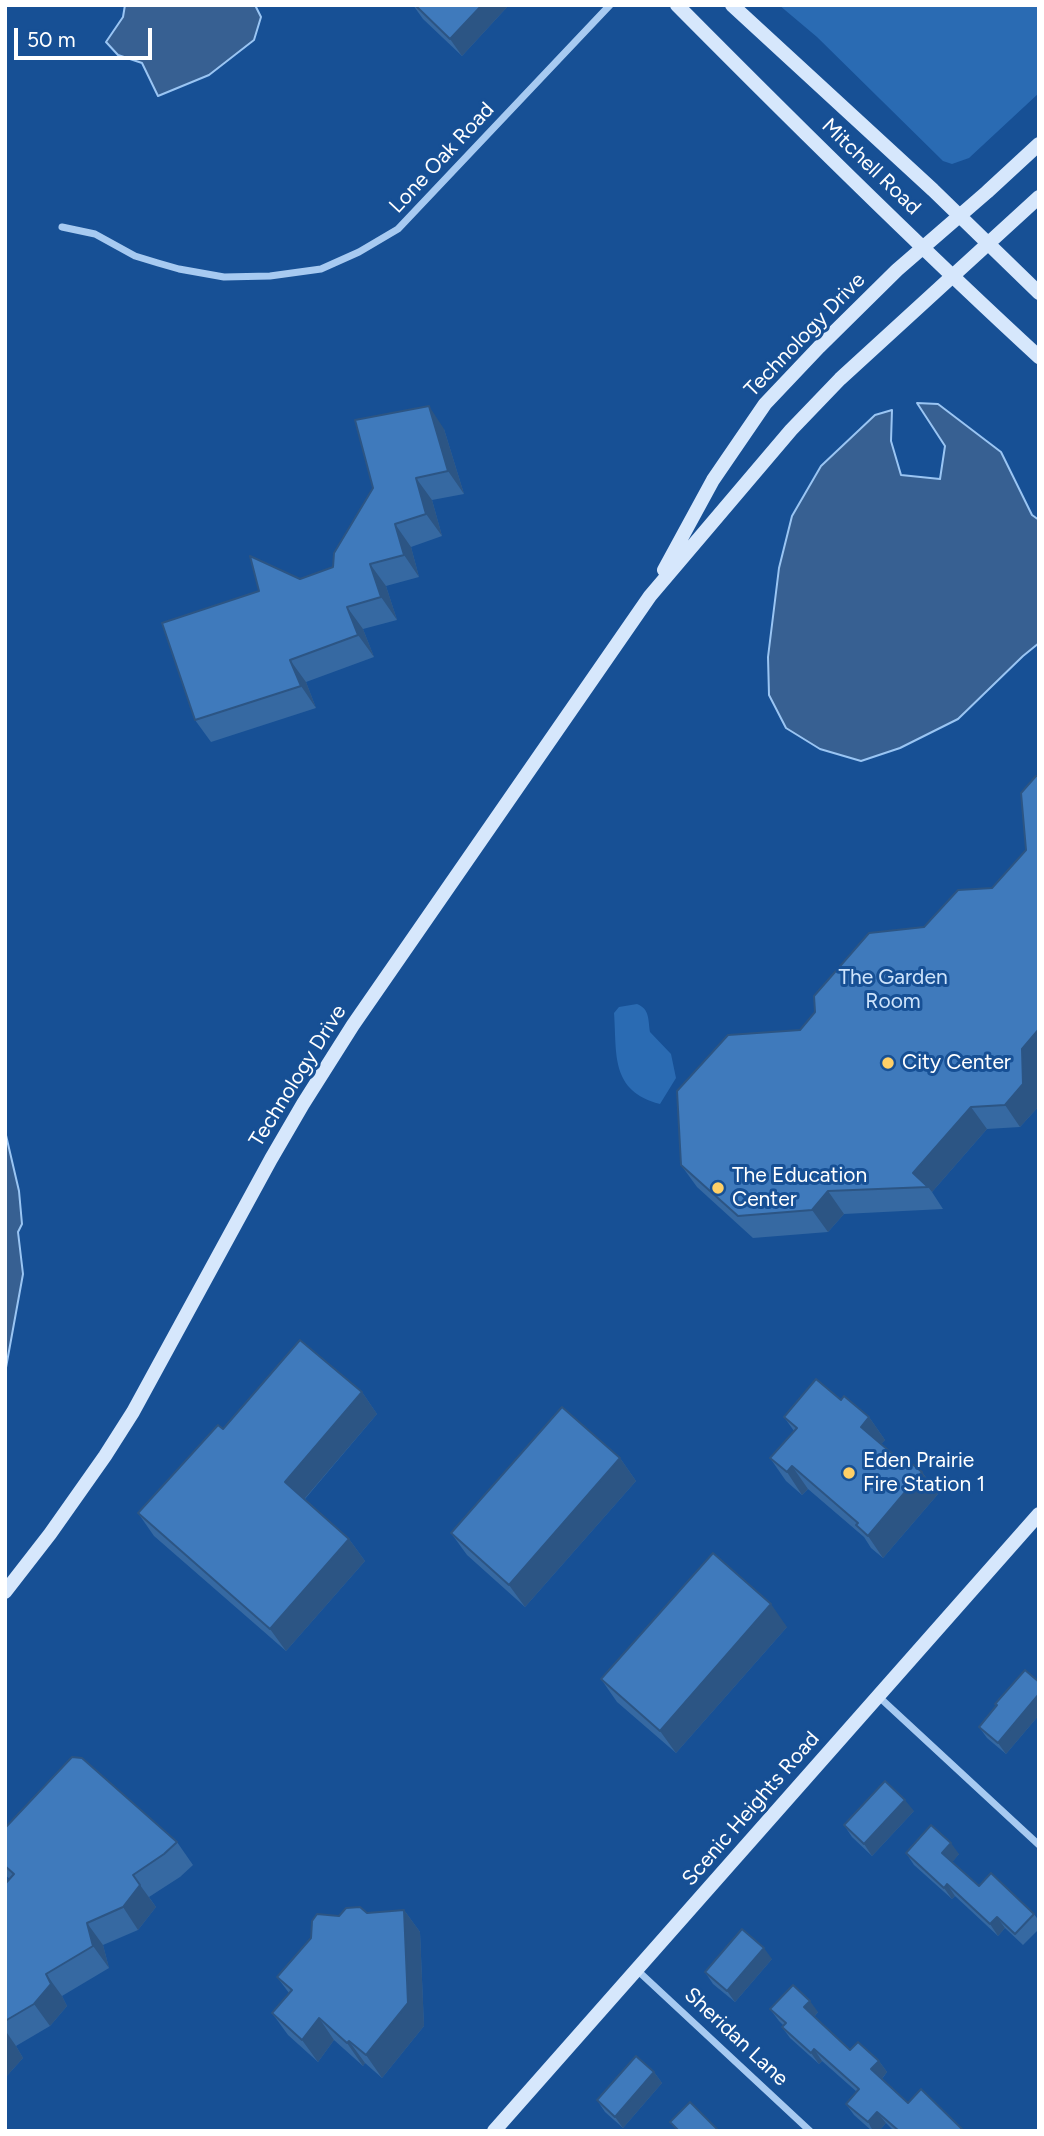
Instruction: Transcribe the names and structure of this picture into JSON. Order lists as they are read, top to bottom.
{
  "streets": {
    "street": [
      "Lone Oak Road",
      "Mitchell Road",
      "Technology Drive",
      "Scenic Heights Road",
      "Sheridan Lane"
    ]
  },
  "crossings": [
    ["Mitchell Road", "Technology Drive"],
    ["Scenic Heights Road", "Sheridan Lane"]
  ],
  "parks": ["The Garden Room"],
  "places": ["City Center", "The Education Center", "Eden Prairie Fire Station 1"],
  "scale_bar": "50 m"
}
